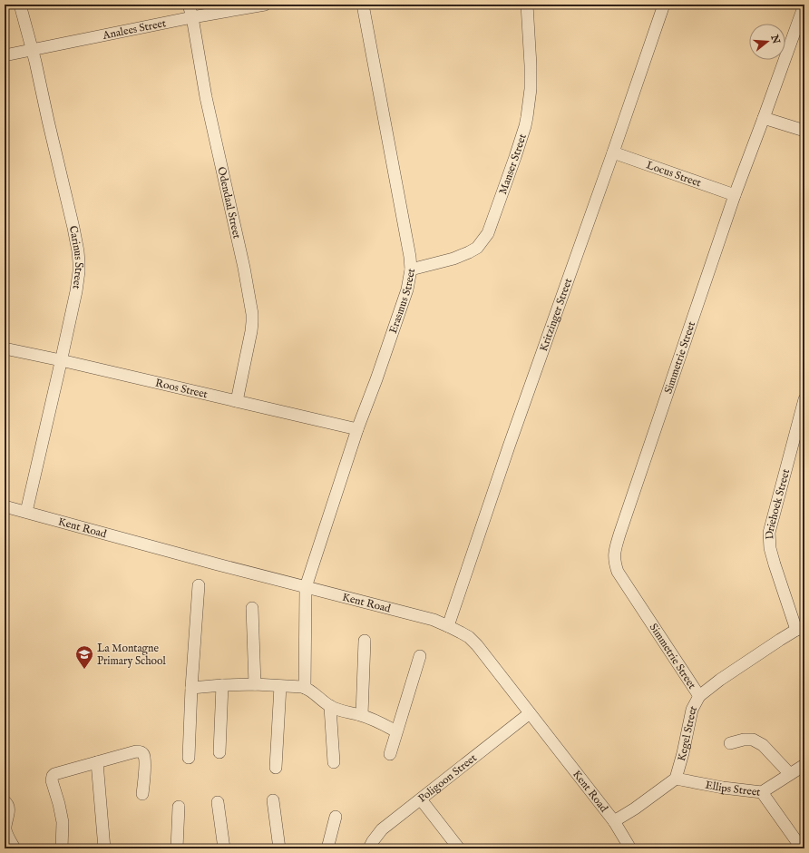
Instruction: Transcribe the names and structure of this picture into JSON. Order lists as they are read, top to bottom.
{
  "streets": {
    "street": [
      "Analees Street",
      "Manser Street",
      "Locus Street",
      "Odendaal Street",
      "Carinus Street",
      "Erasmus Street",
      "Kritzinger Street",
      "Simmetrie Street",
      "Roos Street",
      "Driehoek Street",
      "Kent Road",
      "Kegel Street",
      "Poligoon Street",
      "Ellips Street"
    ]
  },
  "crossings": [
    ["Analees Street", "Odendaal Street"],
    ["Analees Street", "Carinus Street"],
    ["Manser Street", "Erasmus Street"],
    ["Locus Street", "Kritzinger Street"],
    ["Locus Street", "Simmetrie Street"],
    ["Odendaal Street", "Roos Street"],
    ["Carinus Street", "Roos Street"],
    ["Carinus Street", "Kent Road"],
    ["Erasmus Street", "Roos Street"],
    ["Erasmus Street", "Kent Road"],
    ["Kritzinger Street", "Kent Road"],
    ["Simmetrie Street", "Kegel Street"],
    ["Driehoek Street", "Kegel Street"],
    ["Kent Road", "Poligoon Street"],
    ["Kegel Street", "Ellips Street"]
  ],
  "places": {
    "school or university": ["La Montagne Primary School"]
  },
  "north": "right"
}
